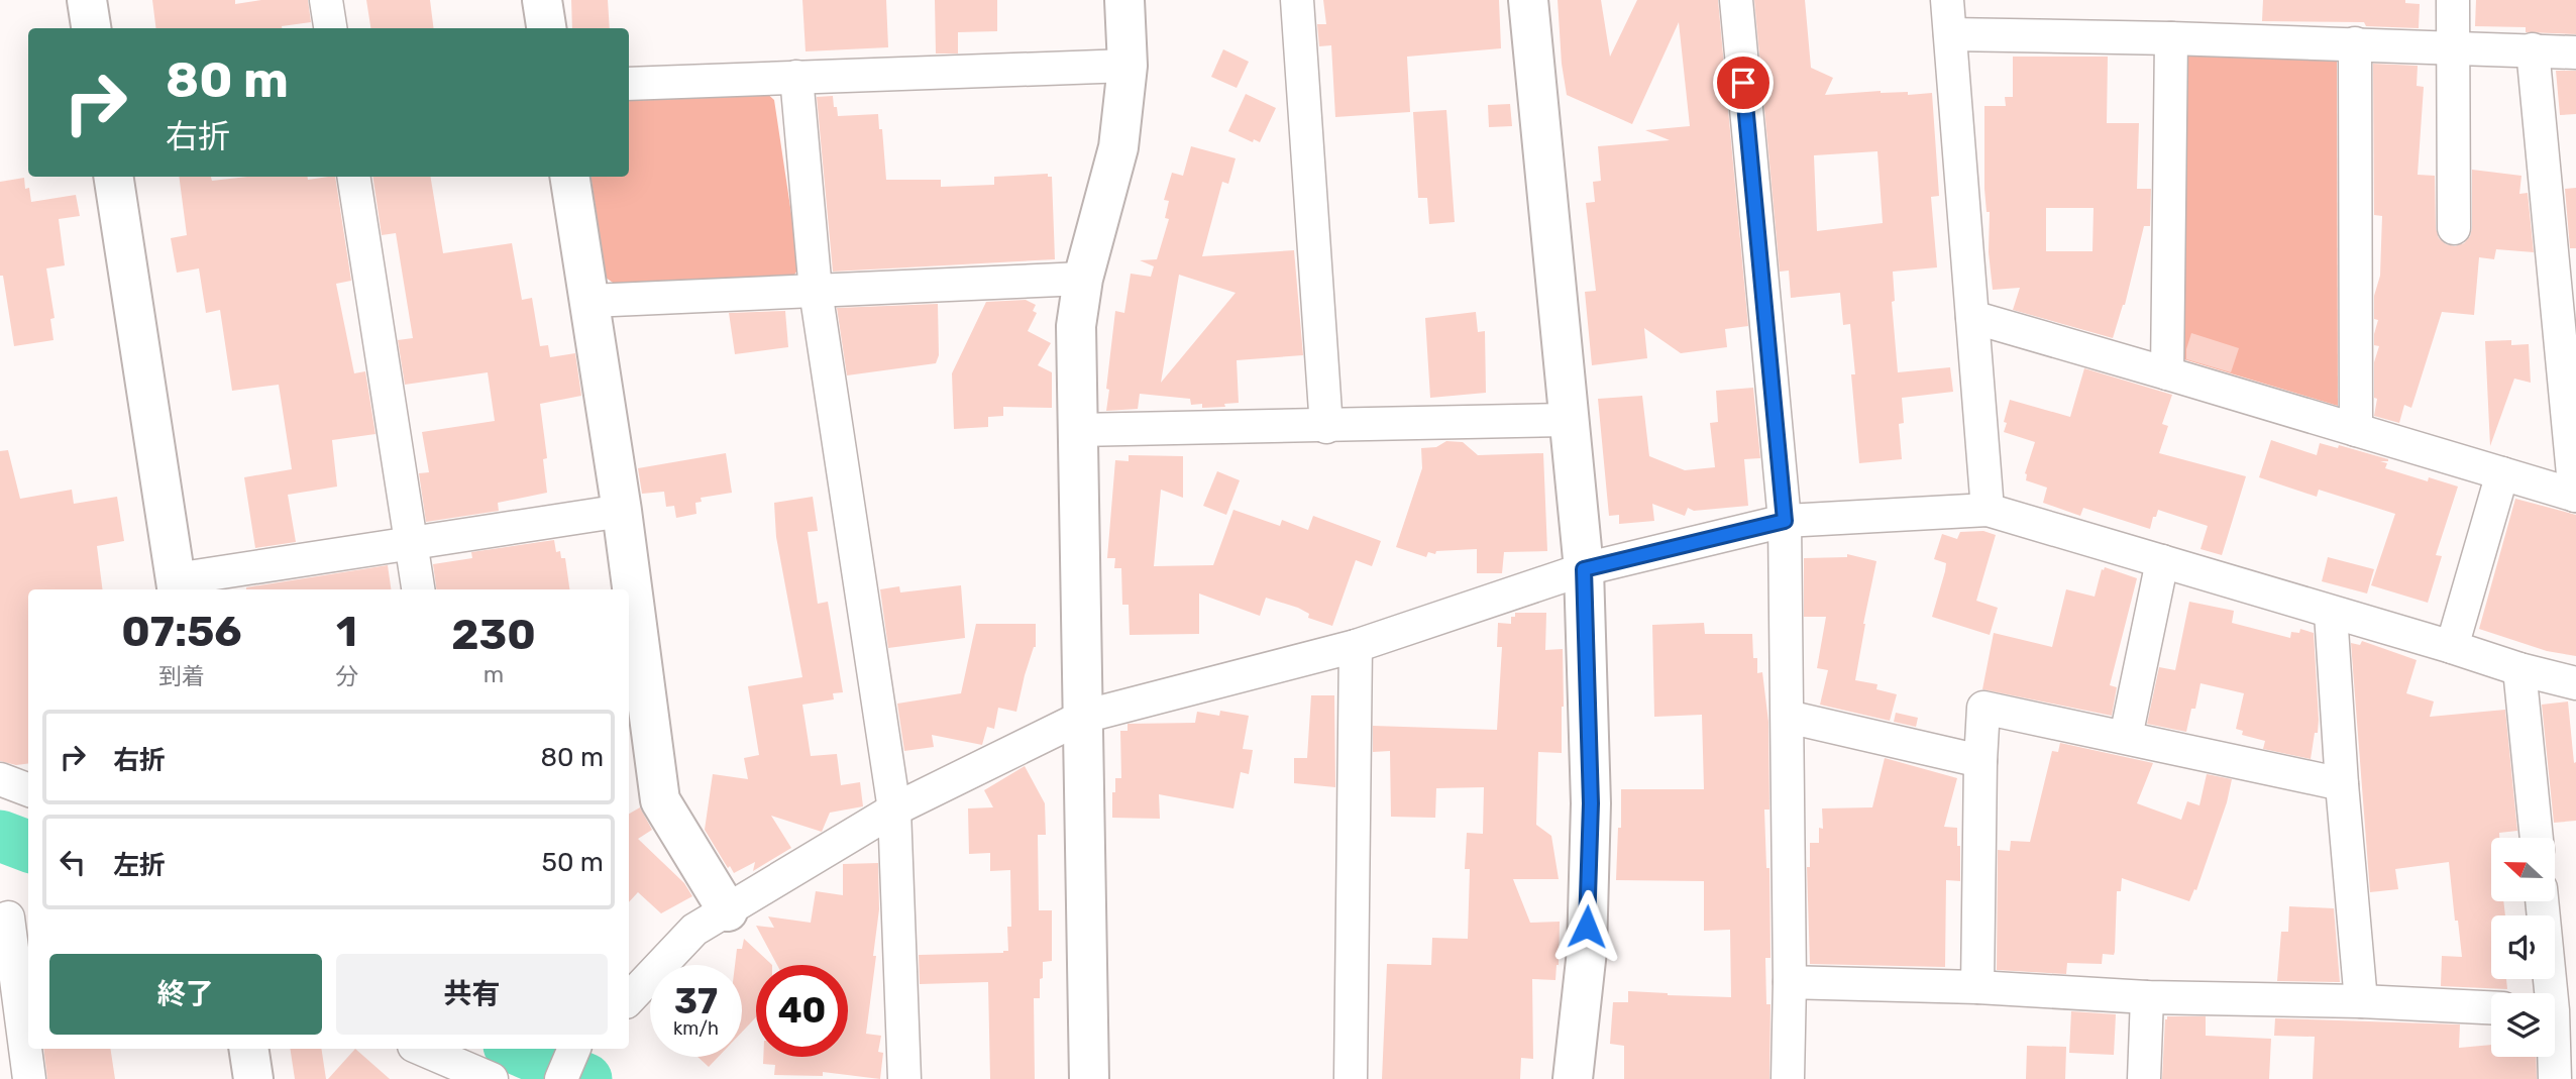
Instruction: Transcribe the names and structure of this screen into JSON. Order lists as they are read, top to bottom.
{
  "north": "left",
  "page": {
    "turn": ["80 m", "右折"],
    "eta": [
      "07:56",
      "到着",
      "1",
      "分",
      "230",
      "m"
    ],
    "list": [
      {
        "name": "右折",
        "value": "80 m"
      },
      {
        "name": "左折",
        "value": "50 m"
      }
    ],
    "buttons": ["終了", "共有"],
    "speed": "37 km/h",
    "limit": "40"
  }
}
